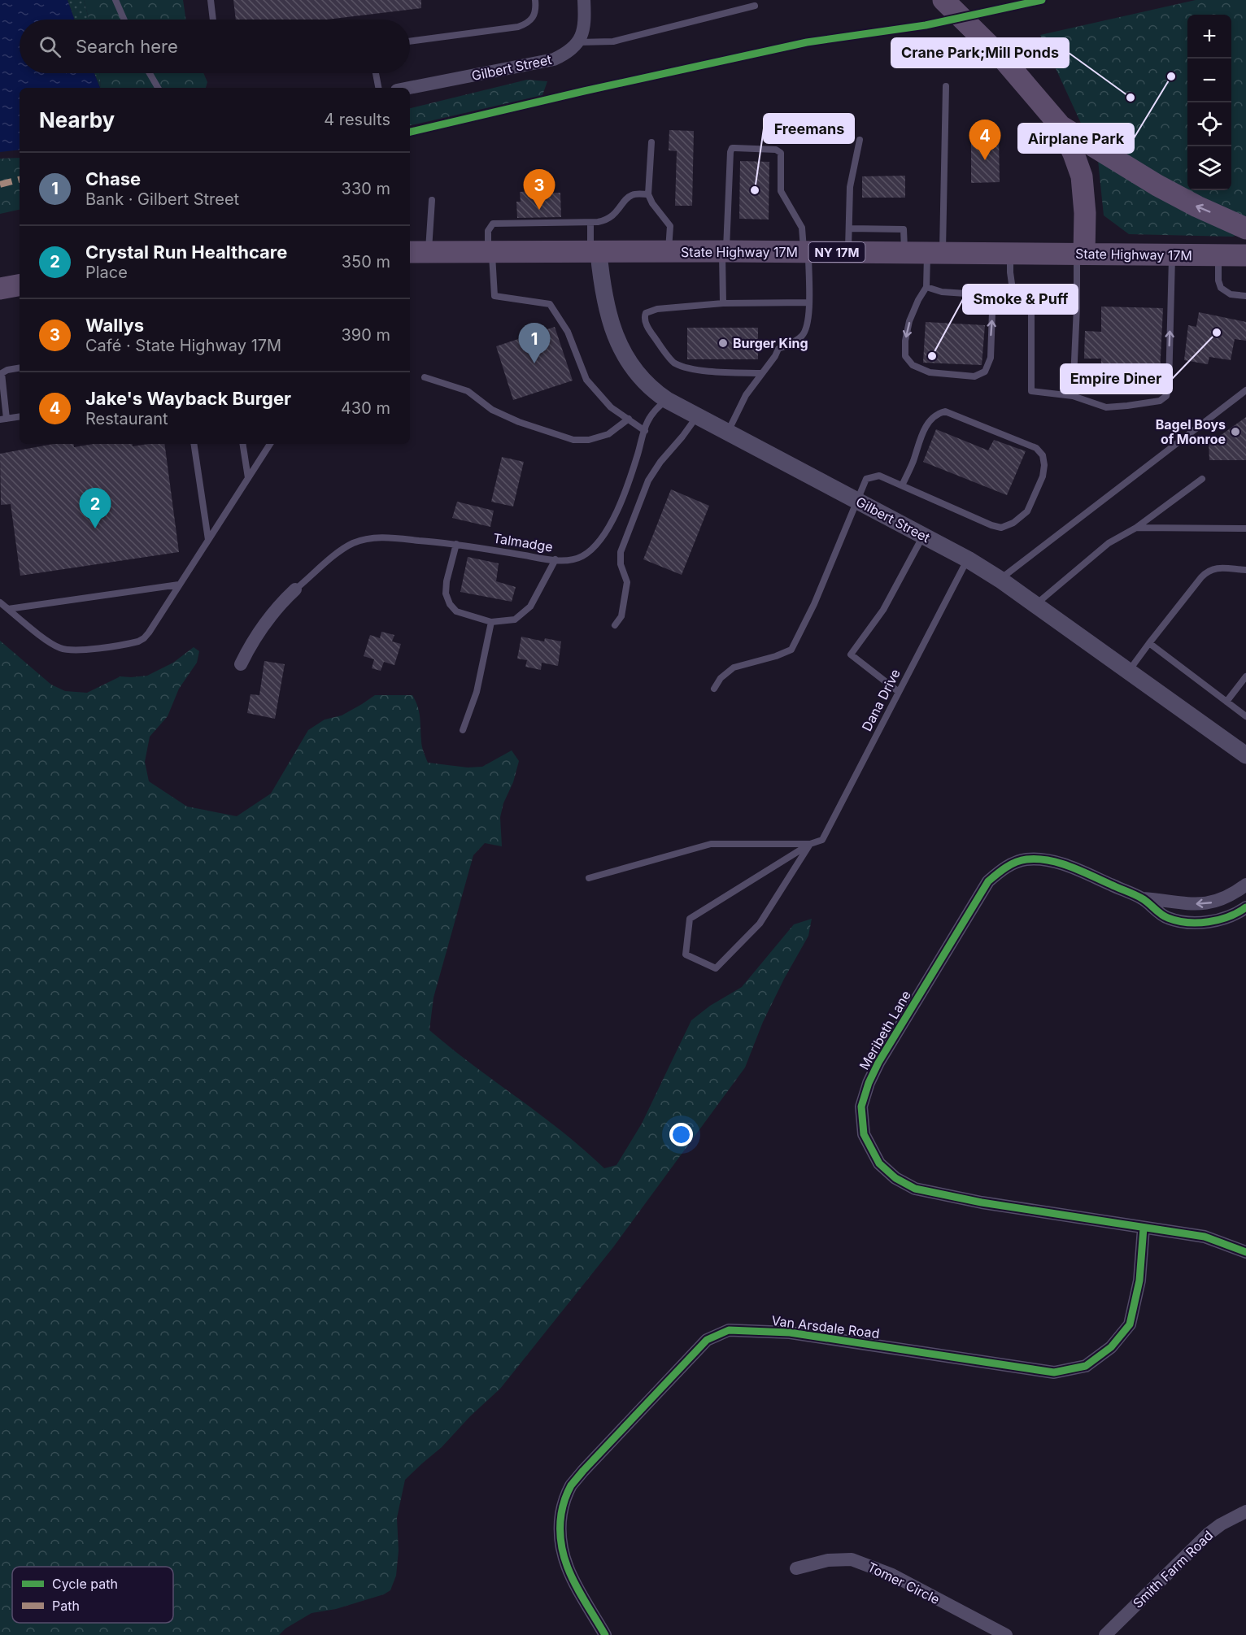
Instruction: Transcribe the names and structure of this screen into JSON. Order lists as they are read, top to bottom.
{
  "streets": {
    "main road": ["State Highway 17M", "NY 17M"],
    "street": [
      "Gilbert Street",
      "Meribeth Lane",
      "Van Arsdale Road",
      "Smith Farm Road",
      "Tomer Circle"
    ],
    "lane": ["Talmadge", "Dana Drive"]
  },
  "crossings": [
    ["Gilbert Street", "State Highway 17M"],
    ["Gilbert Street", "Talmadge"],
    ["Gilbert Street", "Dana Drive"],
    ["Meribeth Lane", "Van Arsdale Road"]
  ],
  "places": [
    "Airplane Park",
    "Crane Park;Mill Ponds",
    "Freemans",
    "Empire Diner",
    "Burger King",
    "Smoke & Puff",
    "Bagel Boys of Monroe"
  ],
  "legend": ["Cycle path", "Path"],
  "page": {
    "map_buttons": ["+", "−"],
    "search": "Search here",
    "heading": ["Nearby", "4 results"],
    "pins": [
      "4",
      "3",
      "1",
      "2"
    ],
    "list": [
      {
        "mark": "1",
        "name": "Chase",
        "note": "Bank · Gilbert Street",
        "value": "330 m"
      },
      {
        "mark": "2",
        "name": "Crystal Run Healthcare",
        "note": "Place",
        "value": "350 m"
      },
      {
        "mark": "3",
        "name": "Wallys",
        "note": "Café · State Highway 17M",
        "value": "390 m"
      },
      {
        "mark": "4",
        "name": "Jake's Wayback Burger",
        "note": "Restaurant",
        "value": "430 m"
      }
    ]
  }
}
